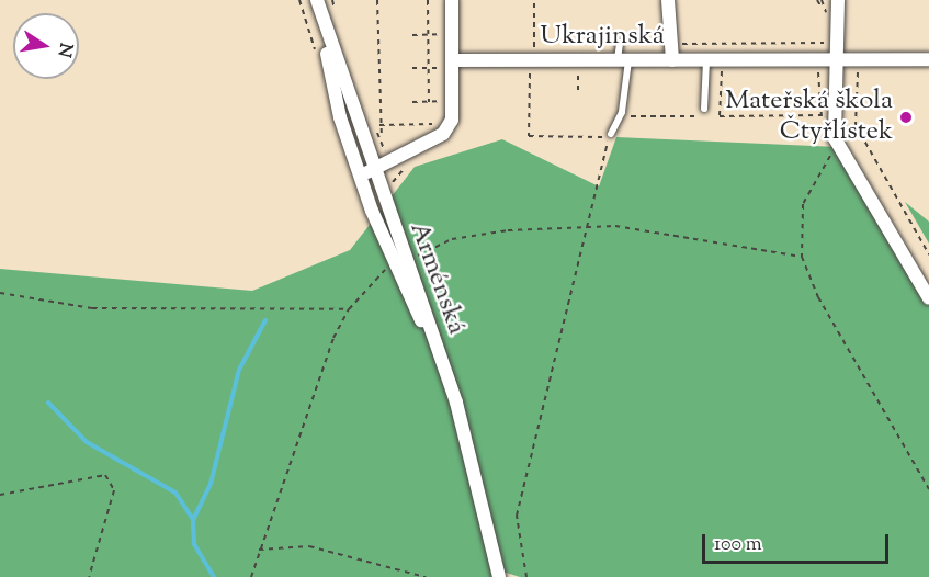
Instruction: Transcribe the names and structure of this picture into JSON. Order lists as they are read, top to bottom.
{
  "streets": {
    "street": ["Ukrajinská", "Arménská"]
  },
  "places": ["Mateřská škola Čtyřlístek"],
  "scale_bar": "100 m",
  "north": "right"
}
